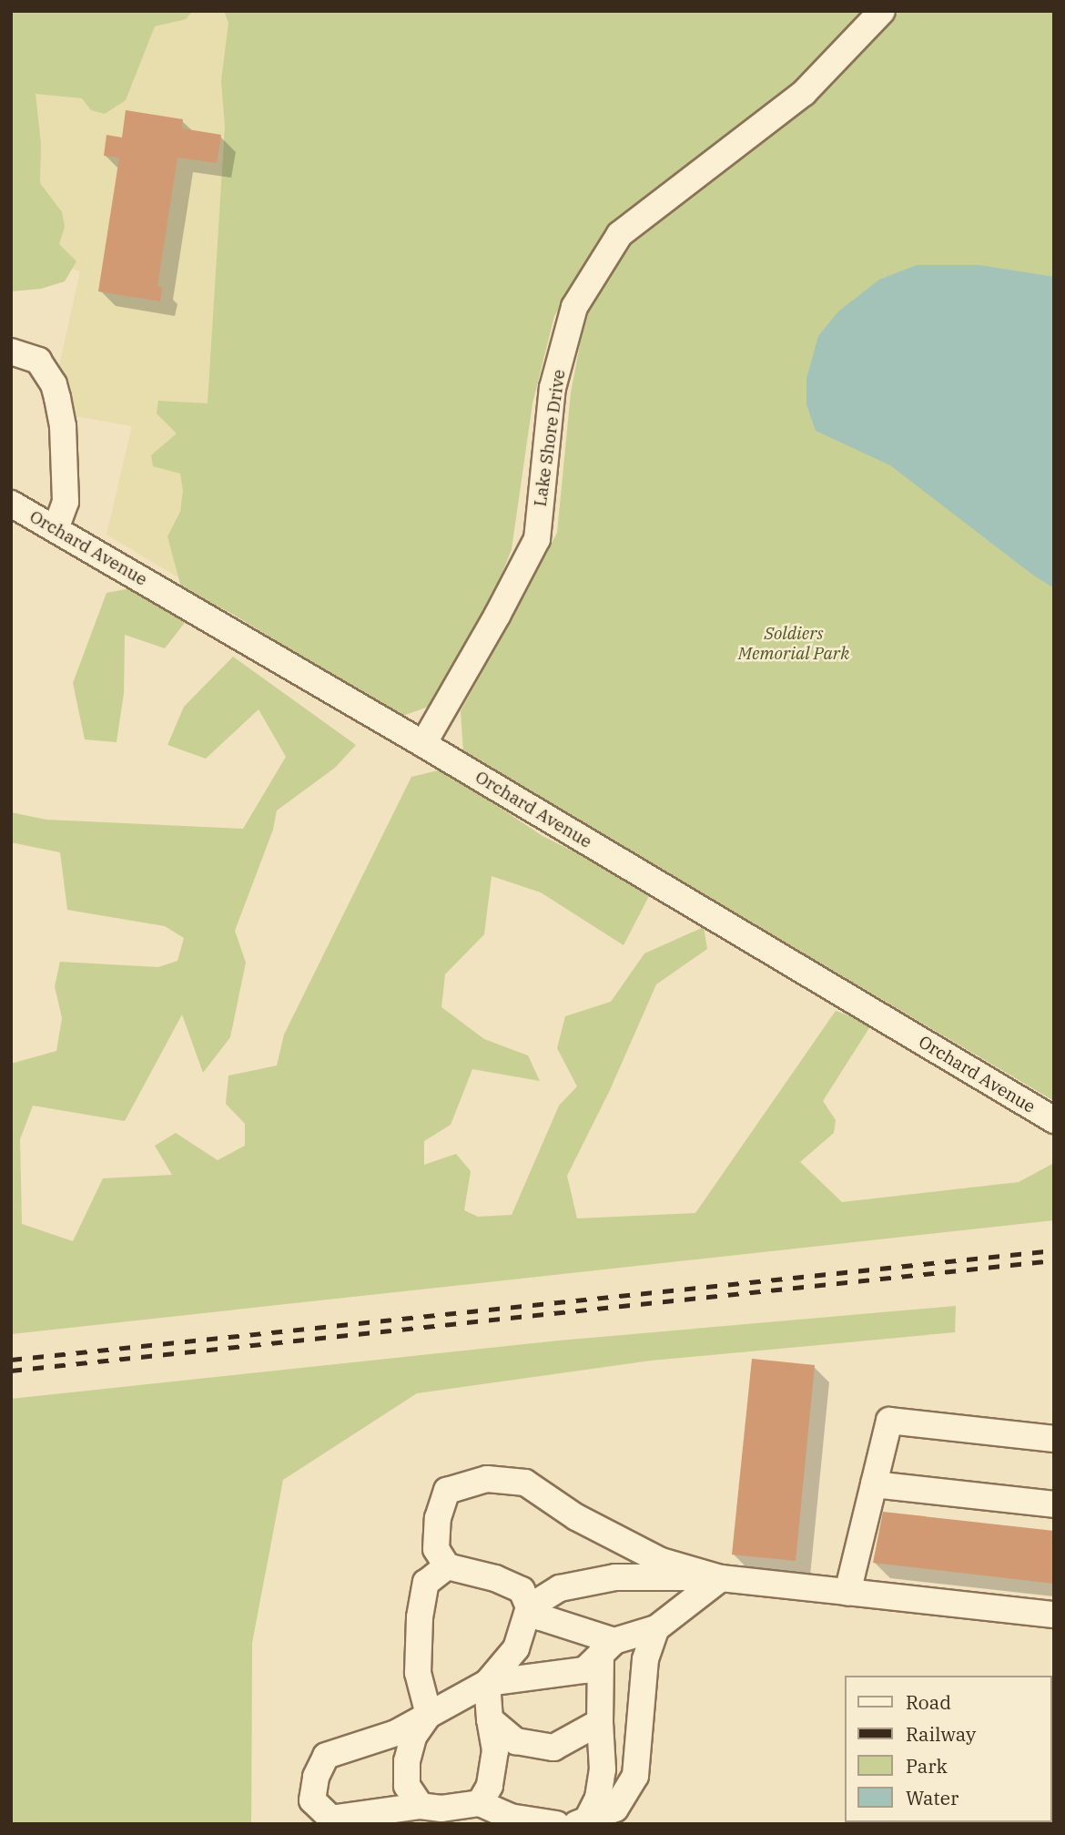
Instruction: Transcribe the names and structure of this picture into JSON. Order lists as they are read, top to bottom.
{
  "streets": {
    "street": ["Lake Shore Drive", "Orchard Avenue"]
  },
  "crossings": [
    ["Lake Shore Drive", "Orchard Avenue"]
  ],
  "parks": ["Soldiers Memorial Park"],
  "legend": [
    "Road",
    "Railway",
    "Park",
    "Water"
  ]
}
